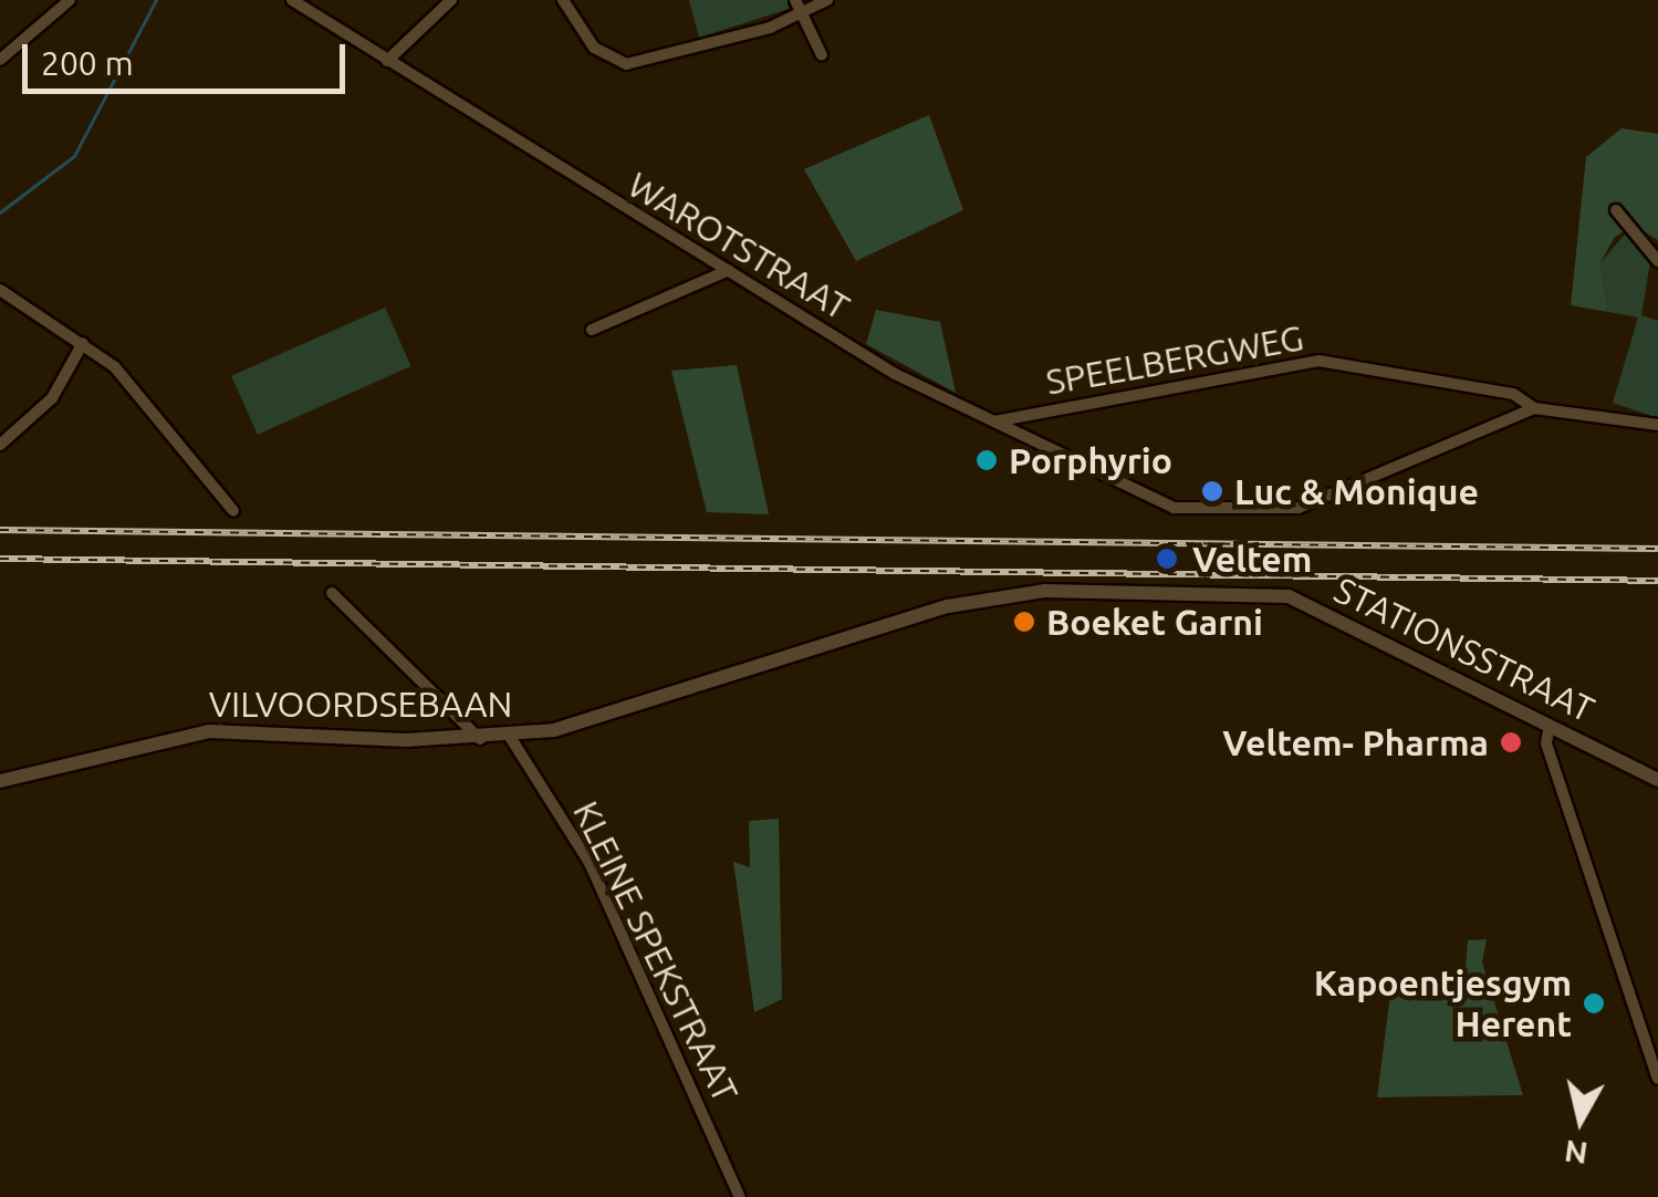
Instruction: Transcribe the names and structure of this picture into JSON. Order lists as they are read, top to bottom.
{
  "streets": {
    "street": [
      "WAROTSTRAAT",
      "SPEELBERGWEG",
      "STATIONSSTRAAT",
      "VILVOORDSEBAAN",
      "KLEINE SPEKSTRAAT"
    ]
  },
  "crossings": [
    ["WAROTSTRAAT", "SPEELBERGWEG"],
    ["STATIONSSTRAAT", "VILVOORDSEBAAN"],
    ["VILVOORDSEBAAN", "KLEINE SPEKSTRAAT"]
  ],
  "places": [
    "Porphyrio",
    "Luc & Monique",
    "Veltem",
    "Boeket Garni",
    "Veltem- Pharma",
    "Kapoentjesgym Herent"
  ],
  "scale_bar": "200 m",
  "north": "bottom"
}
